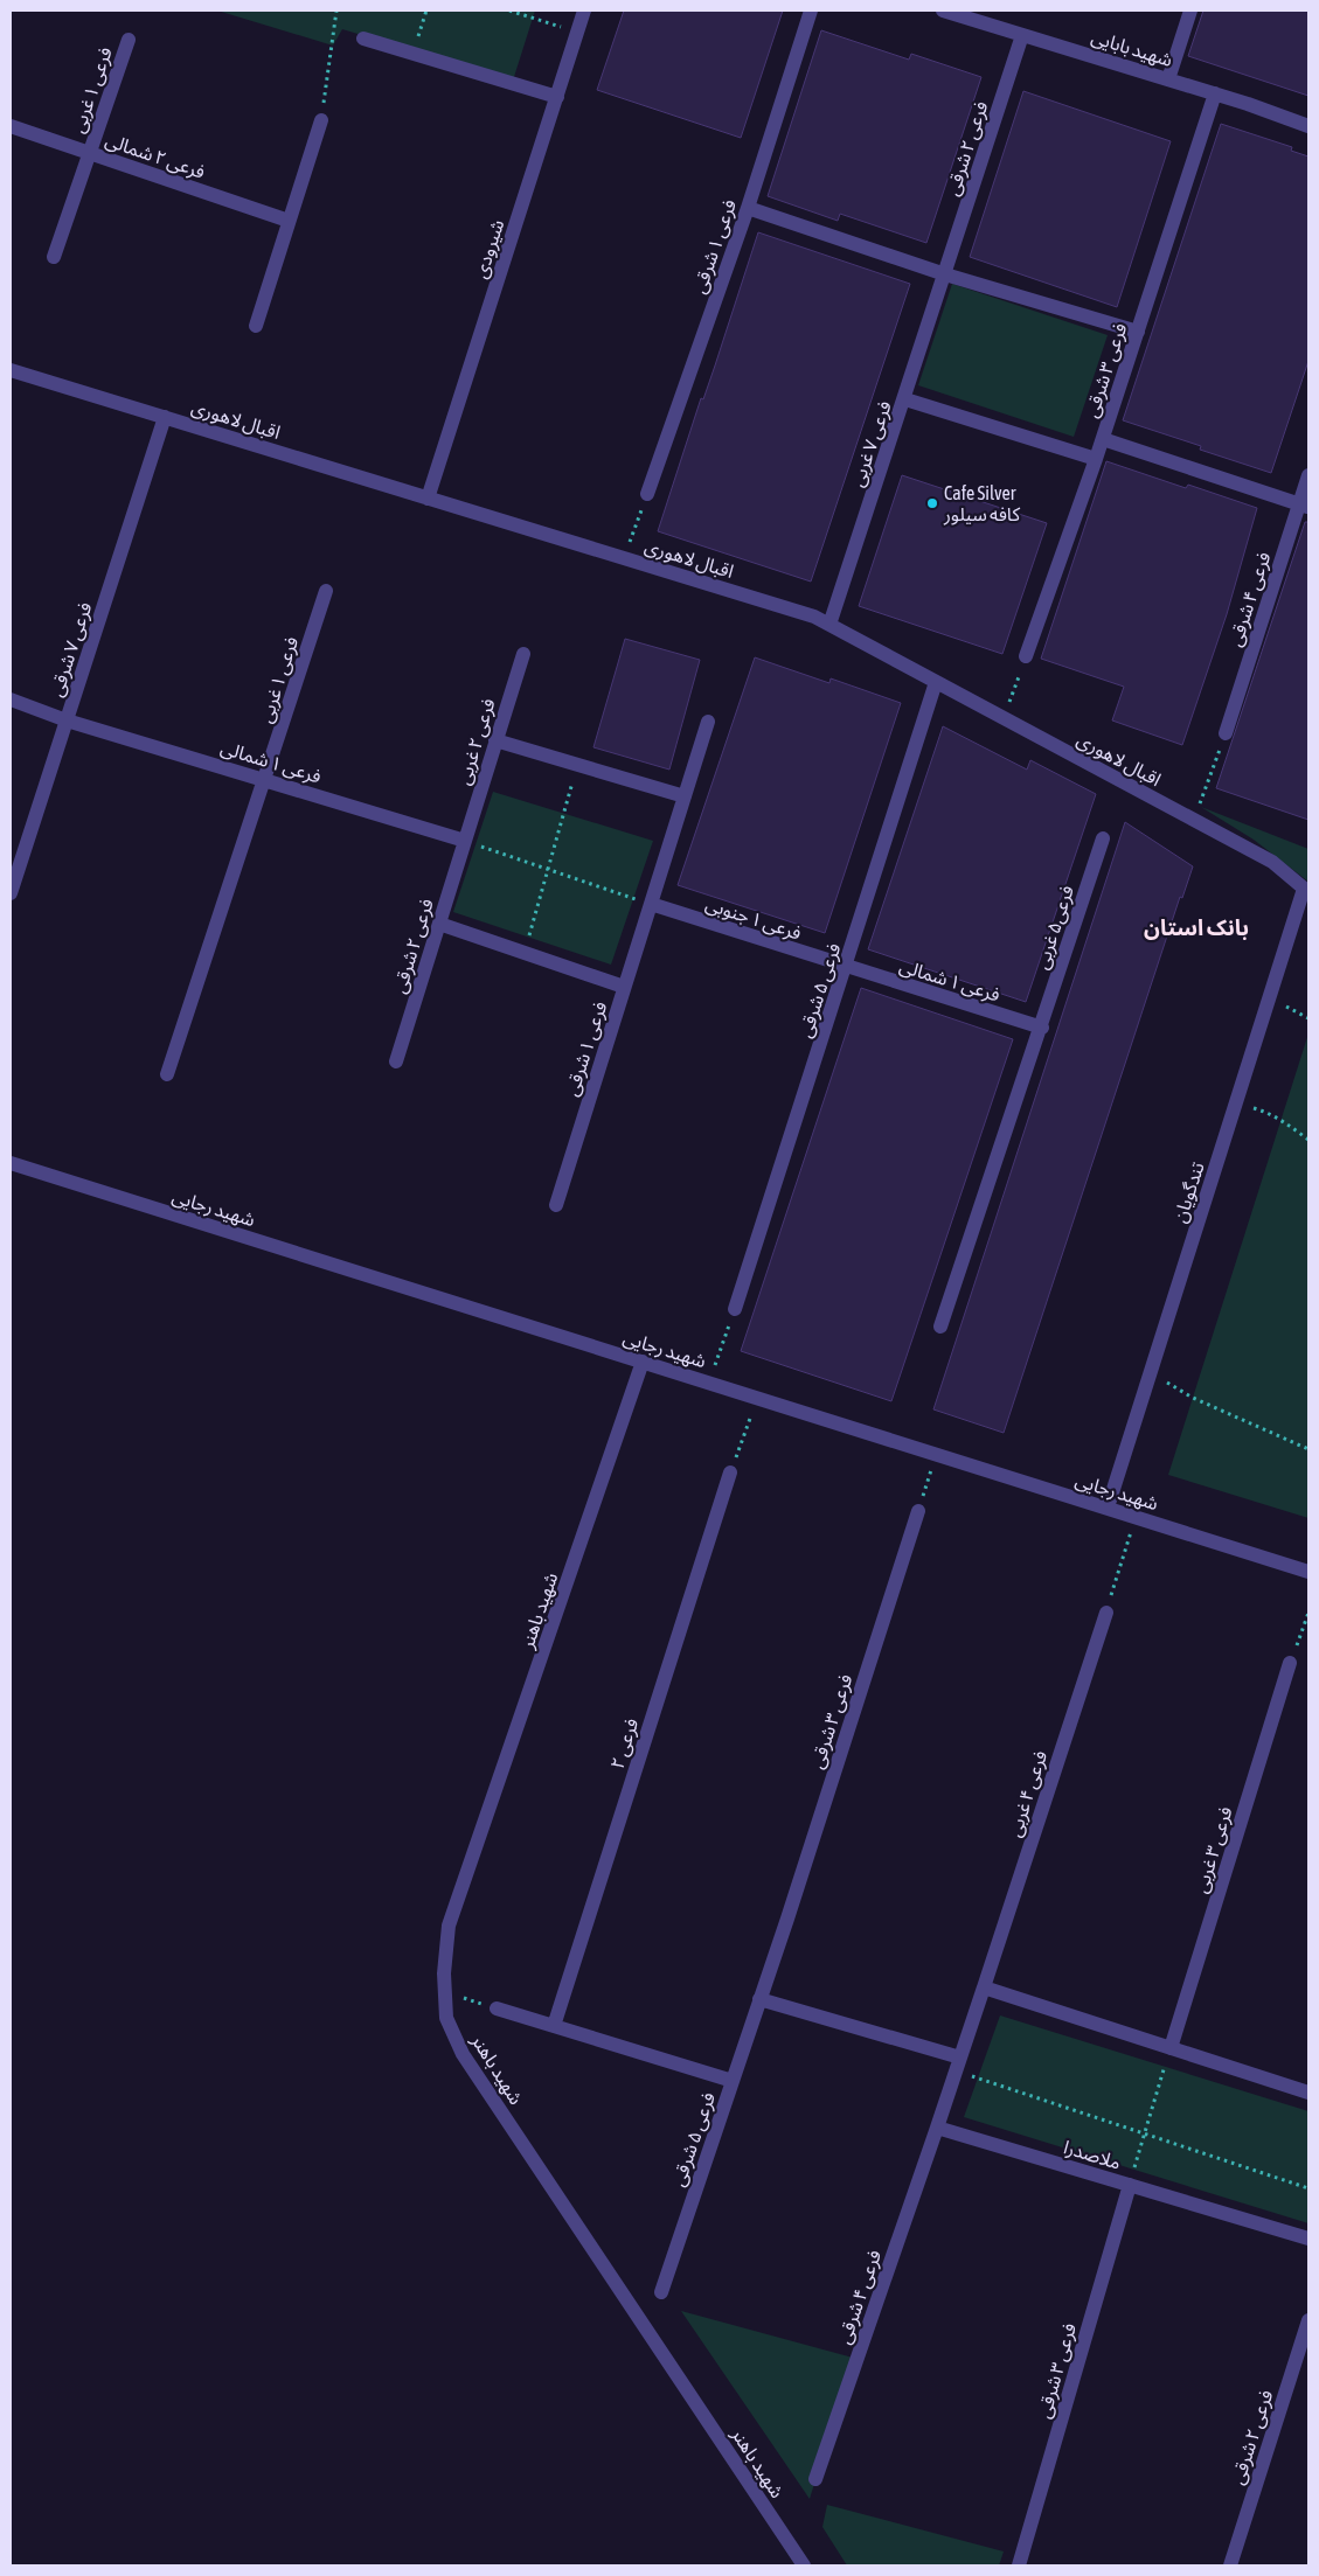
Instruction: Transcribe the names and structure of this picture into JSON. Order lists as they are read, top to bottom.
{
  "streets": {
    "street": [
      "شهید بابایی",
      "فرعی ۱ غربی",
      "فرعی ۲ شرقی",
      "فرعی ۲ شمالی",
      "فرعی ۱ شرقی",
      "شیرودی",
      "فرعی ۳ شرقی",
      "اقبال لاهوری",
      "فرعی ۷ غربی",
      "فرعی ۴ شرقی",
      "فرعی ۷ شرقی",
      "فرعی ۲ غربی",
      "فرعی ۱ شمالی",
      "فرعی ۱ جنوبی",
      "فرعی۵ غربی",
      "فرعی ۵ شرقی",
      "تندگویان",
      "شهید رجایی",
      "شهید باهنر",
      "فرعی ۲",
      "فرعی ۴ غربی",
      "فرعی ۳ غربی",
      "ملاصدرا"
    ]
  },
  "crossings": [
    ["شهید بابایی", "فرعی ۲ شرقی"],
    ["شهید بابایی", "فرعی ۳ شرقی"],
    ["فرعی ۱ غربی", "فرعی ۲ شمالی"],
    ["فرعی ۱ غربی", "فرعی ۱ شمالی"],
    ["فرعی ۲ شرقی", "فرعی ۷ غربی"],
    ["فرعی ۲ شرقی", "فرعی ۲ غربی"],
    ["فرعی ۲ شرقی", "فرعی ۱ شمالی"],
    ["فرعی ۱ شرقی", "فرعی ۱ جنوبی"],
    ["شیرودی", "اقبال لاهوری"],
    ["فرعی ۳ شرقی", "فرعی ۵ شرقی"],
    ["فرعی ۳ شرقی", "ملاصدرا"],
    ["اقبال لاهوری", "فرعی ۷ غربی"],
    ["اقبال لاهوری", "فرعی ۷ شرقی"],
    ["اقبال لاهوری", "فرعی ۵ شرقی"],
    ["اقبال لاهوری", "تندگویان"],
    ["فرعی ۴ شرقی", "ملاصدرا"],
    ["فرعی ۷ شرقی", "فرعی ۱ شمالی"],
    ["فرعی ۲ غربی", "فرعی ۱ شمالی"],
    ["فرعی ۱ شمالی", "فرعی ۱ جنوبی"],
    ["فرعی ۱ شمالی", "فرعی۵ غربی"],
    ["فرعی ۱ شمالی", "فرعی ۵ شرقی"],
    ["فرعی ۱ جنوبی", "فرعی ۵ شرقی"],
    ["تندگویان", "شهید رجایی"],
    ["شهید رجایی", "شهید باهنر"]
  ],
  "districts": ["بانک استان"],
  "places": ["Cafe Silver کافه سیلور"]
}
